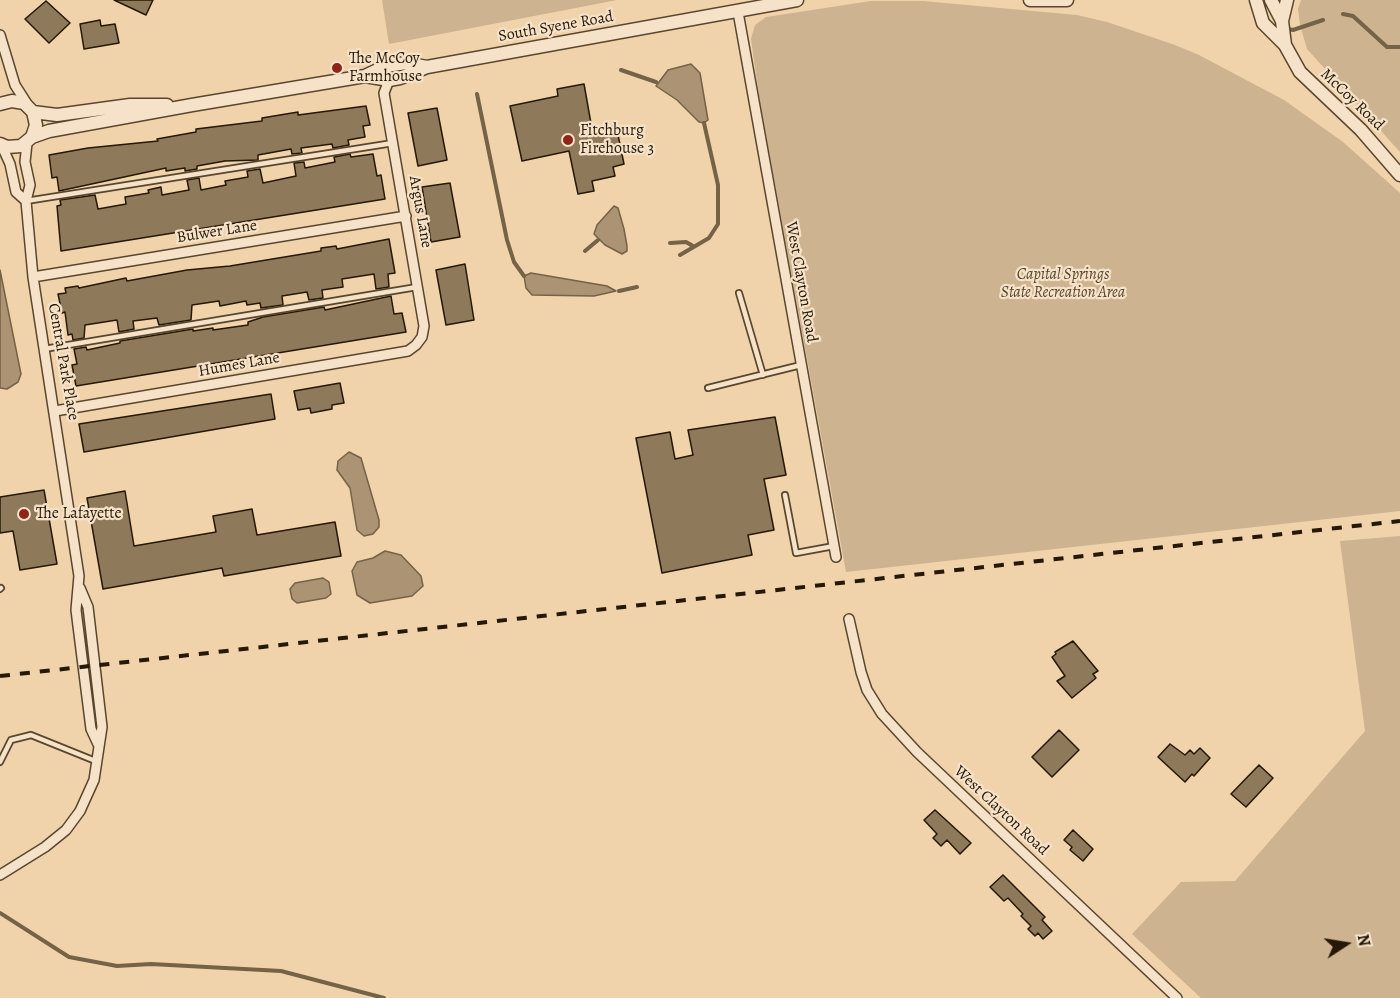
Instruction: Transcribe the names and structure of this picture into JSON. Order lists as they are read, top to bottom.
{
  "streets": {
    "street": [
      "South Syene Road",
      "McCoy Road",
      "Argus Lane",
      "Bulwer Lane",
      "West Clayton Road",
      "Central Park Place",
      "Humes Lane"
    ]
  },
  "crossings": [
    ["South Syene Road", "West Clayton Road"],
    ["South Syene Road", "Central Park Place"],
    ["Argus Lane", "Bulwer Lane"],
    ["Argus Lane", "Humes Lane"],
    ["Bulwer Lane", "Central Park Place"],
    ["Central Park Place", "Humes Lane"]
  ],
  "parks": ["Capital Springs State Recreation Area"],
  "places": ["The McCoy Farmhouse", "Fitchburg Firehouse 3", "The Lafayette"],
  "north": "right"
}
